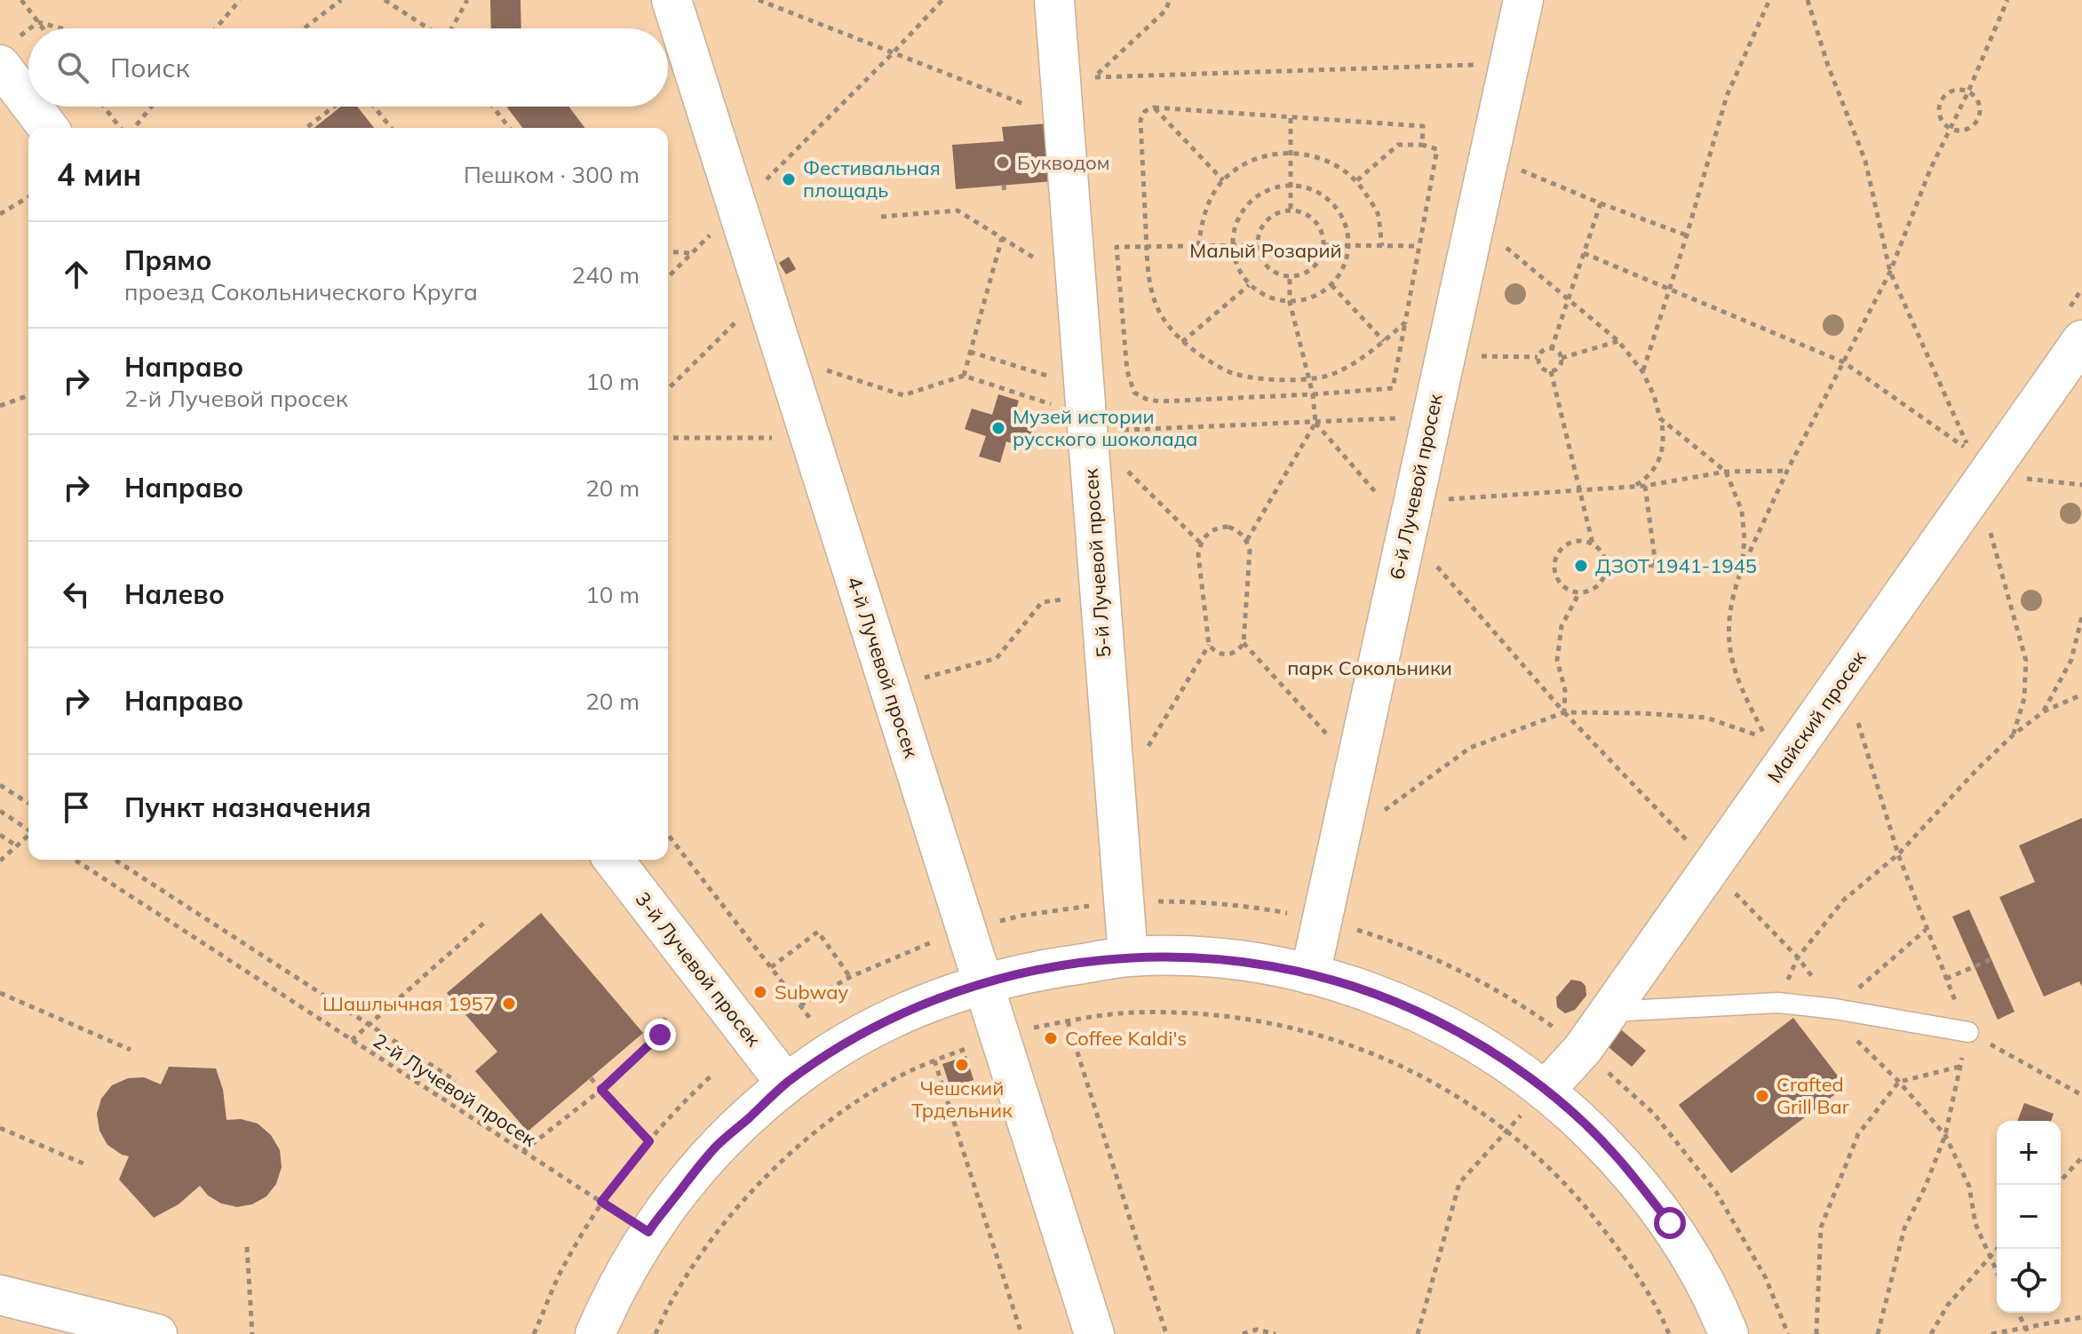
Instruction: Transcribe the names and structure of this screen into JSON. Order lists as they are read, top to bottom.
{
  "streets": {
    "street": [
      "6-й Лучевой просек",
      "5-й Лучевой просек",
      "4-й Лучевой просек",
      "Майский просек",
      "3-й Лучевой просек"
    ],
    "path": ["2-й Лучевой просек"]
  },
  "parks": ["Малый Розарий", "парк Сокольники"],
  "places": [
    "Букводом",
    "Фестивальная площадь",
    "Музей истории русского шоколада",
    "ДЗОТ 1941-1945",
    "Subway",
    "Шашлычная 1957",
    "Coffee Kaldi's",
    "Чешский Трдельник",
    "Crafted Grill Bar"
  ],
  "page": {
    "search": "Поиск",
    "heading": ["4 мин", "Пешком · 300 m"],
    "list": [
      ["Прямо", "проезд Сокольнического Круга", "240 m"],
      ["Направо", "2-й Лучевой просек", "10 m"],
      ["Направо", "20 m"],
      ["Налево", "10 m"],
      ["Направо", "20 m"],
      "Пункт назначения"
    ],
    "map_buttons": ["+", "−"]
  }
}
